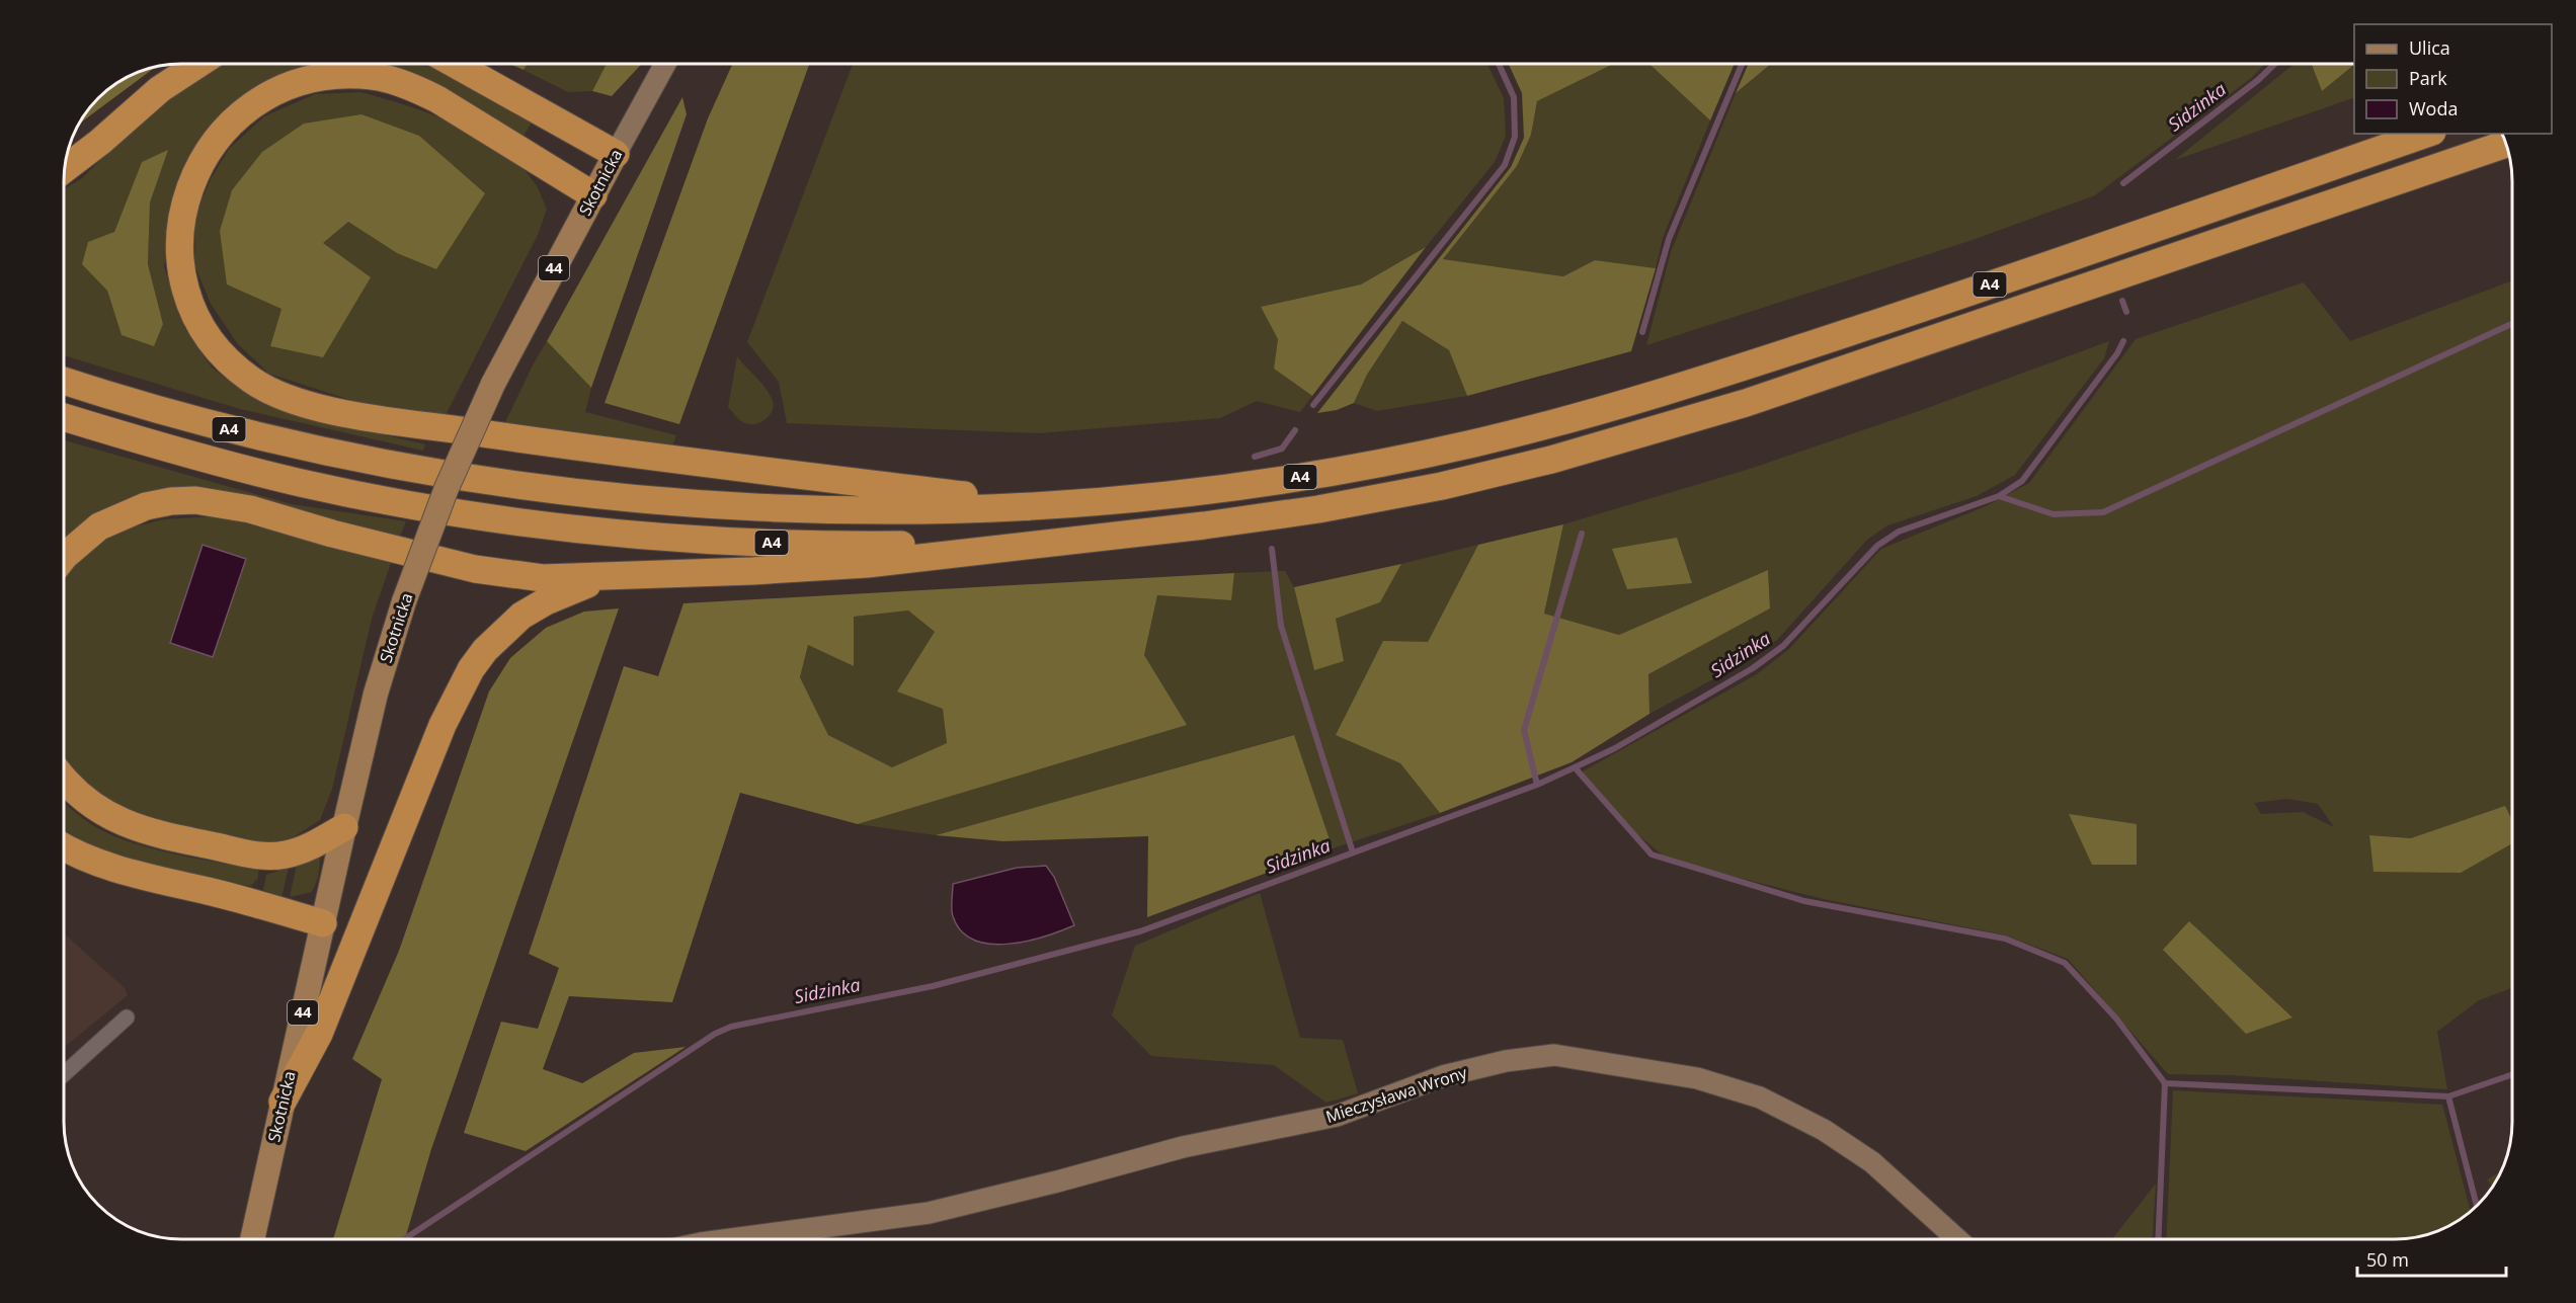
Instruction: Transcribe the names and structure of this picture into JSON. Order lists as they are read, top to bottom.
{
  "streets": {
    "highway": ["A4"],
    "main road": ["Skotnicka", "44"],
    "street": ["Mieczysława Wrony"]
  },
  "water": ["Sidzinka"],
  "legend": ["Ulica", "Park", "Woda"],
  "scale_bar": "50 m"
}
